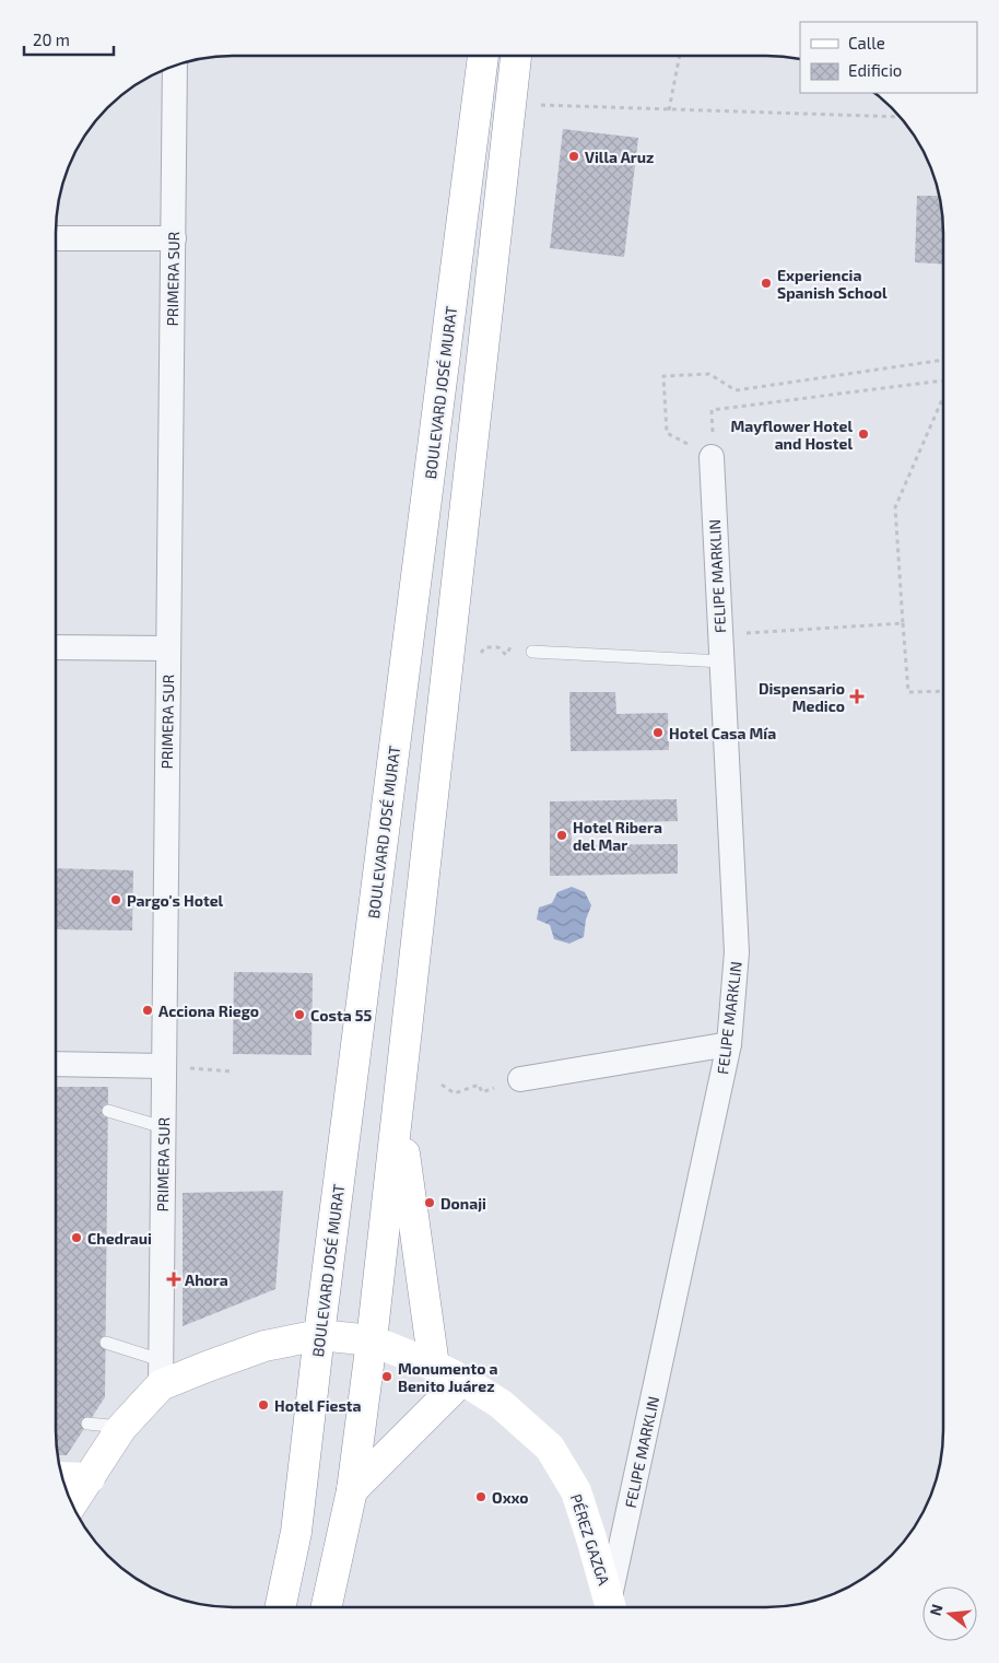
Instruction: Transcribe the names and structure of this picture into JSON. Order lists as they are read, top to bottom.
{
  "streets": {
    "main road": ["BOULEVARD JOSÉ MURAT", "PÉREZ GAZGA"],
    "street": ["PRIMERA SUR", "FELIPE MARKLIN"]
  },
  "crossings": [
    ["PRIMERA SUR", "PÉREZ GAZGA"],
    ["BOULEVARD JOSÉ MURAT", "PÉREZ GAZGA"]
  ],
  "places": {
    "other": [
      "Villa Aruz",
      "Experiencia Spanish School",
      "Mayflower Hotel and Hostel",
      "Hotel Casa Mía",
      "Hotel Ribera del Mar",
      "Pargo's Hotel",
      "Acciona Riego",
      "Costa 55",
      "Donaji",
      "Chedraui",
      "Monumento a Benito Juárez",
      "Hotel Fiesta",
      "Oxxo"
    ],
    "health": ["Dispensario Medico", "Ahora"]
  },
  "legend": ["Calle", "Edificio"],
  "scale_bar": "20 m",
  "north": "left"
}
